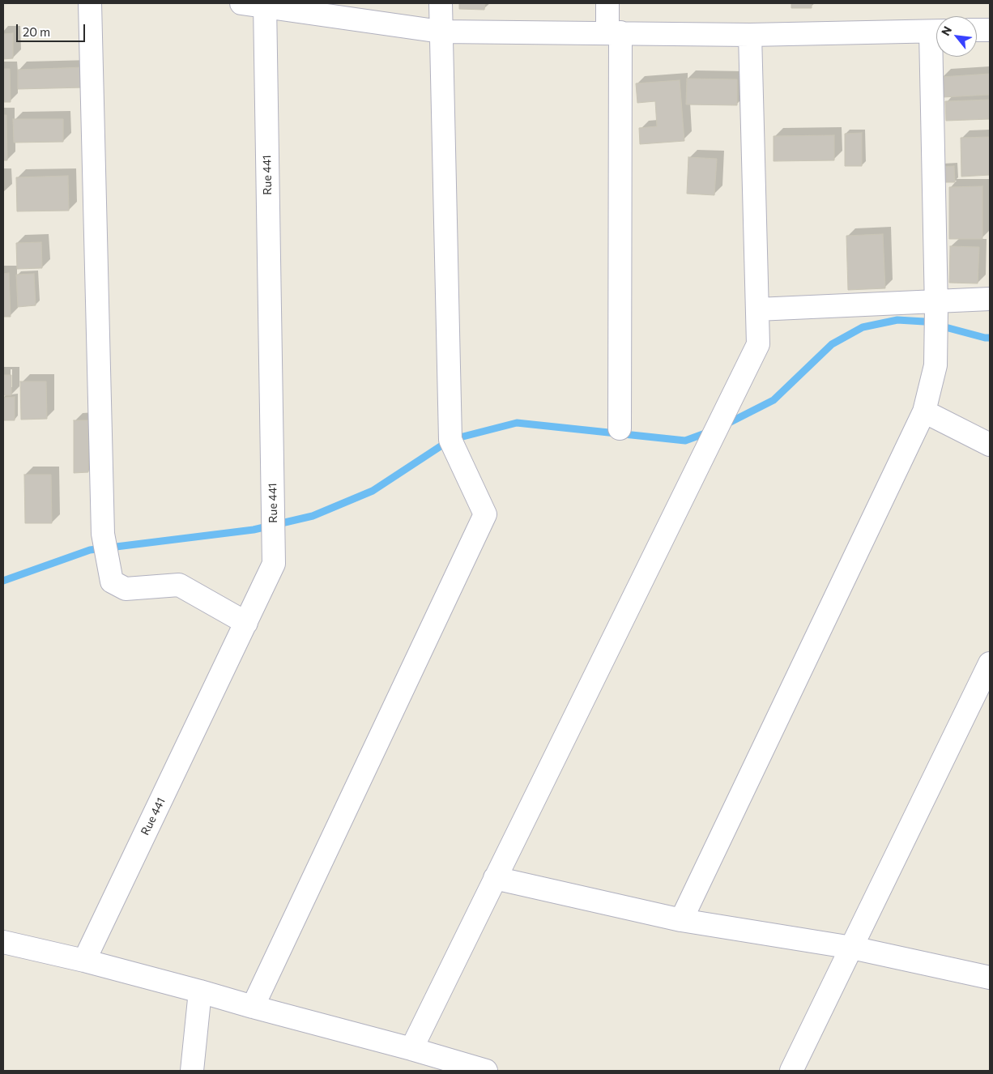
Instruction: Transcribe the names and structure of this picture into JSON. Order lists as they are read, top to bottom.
{
  "streets": {
    "street": ["Rue 441"]
  },
  "scale_bar": "20 m",
  "north": "top left"
}
